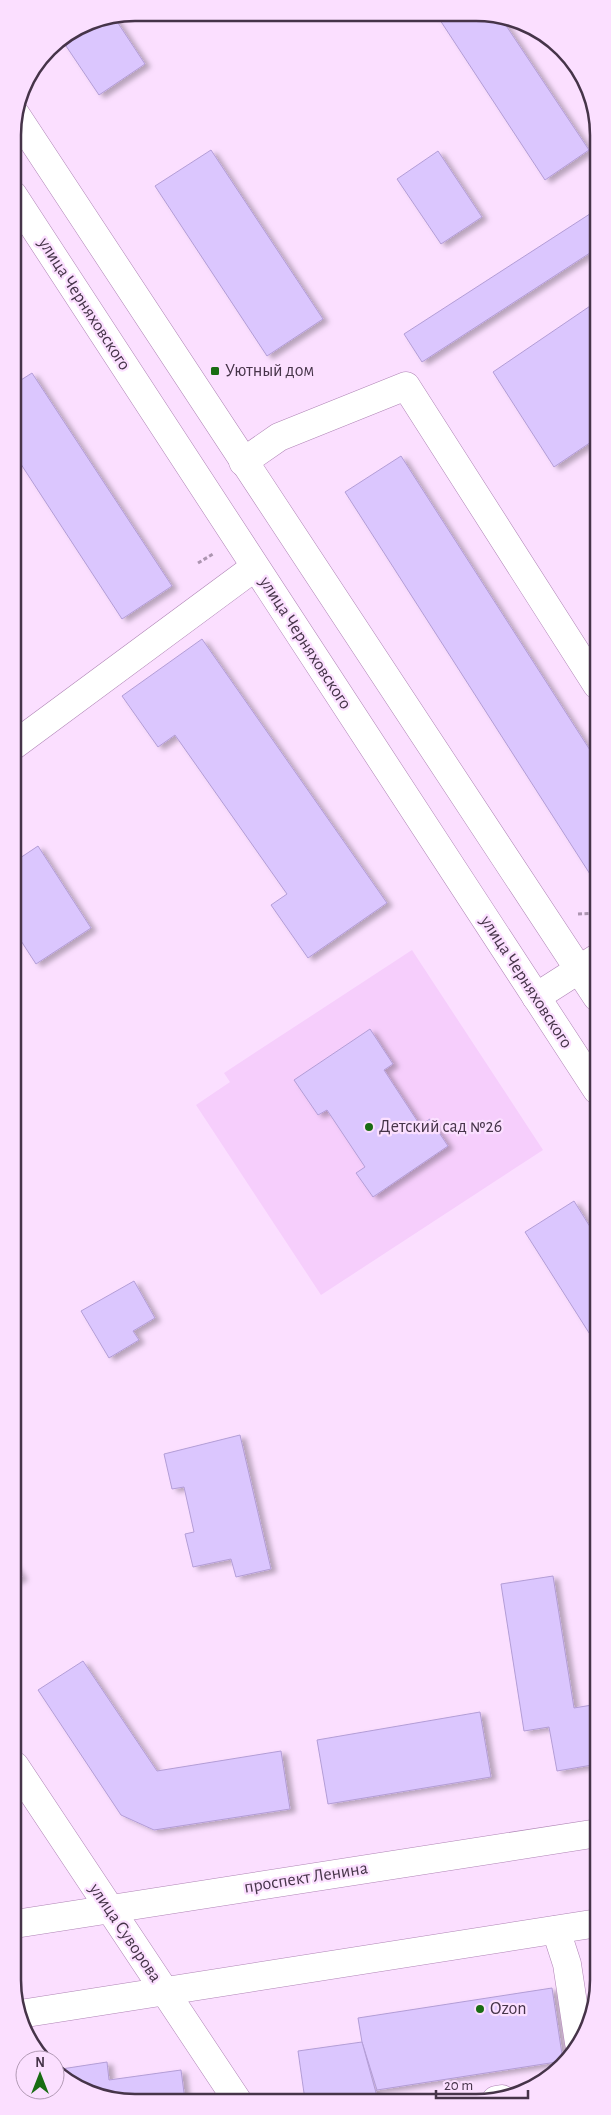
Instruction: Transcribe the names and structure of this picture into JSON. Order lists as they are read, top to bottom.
{
  "streets": {
    "street": ["улица Черняховского", "проспект Ленина", "улица Суворова"]
  },
  "crossings": [
    ["проспект Ленина", "улица Суворова"]
  ],
  "places": {
    "transit": ["Уютный дом"],
    "other": ["Детский сад №26", "Ozon"]
  },
  "scale_bar": "20 m",
  "north": "top"
}
